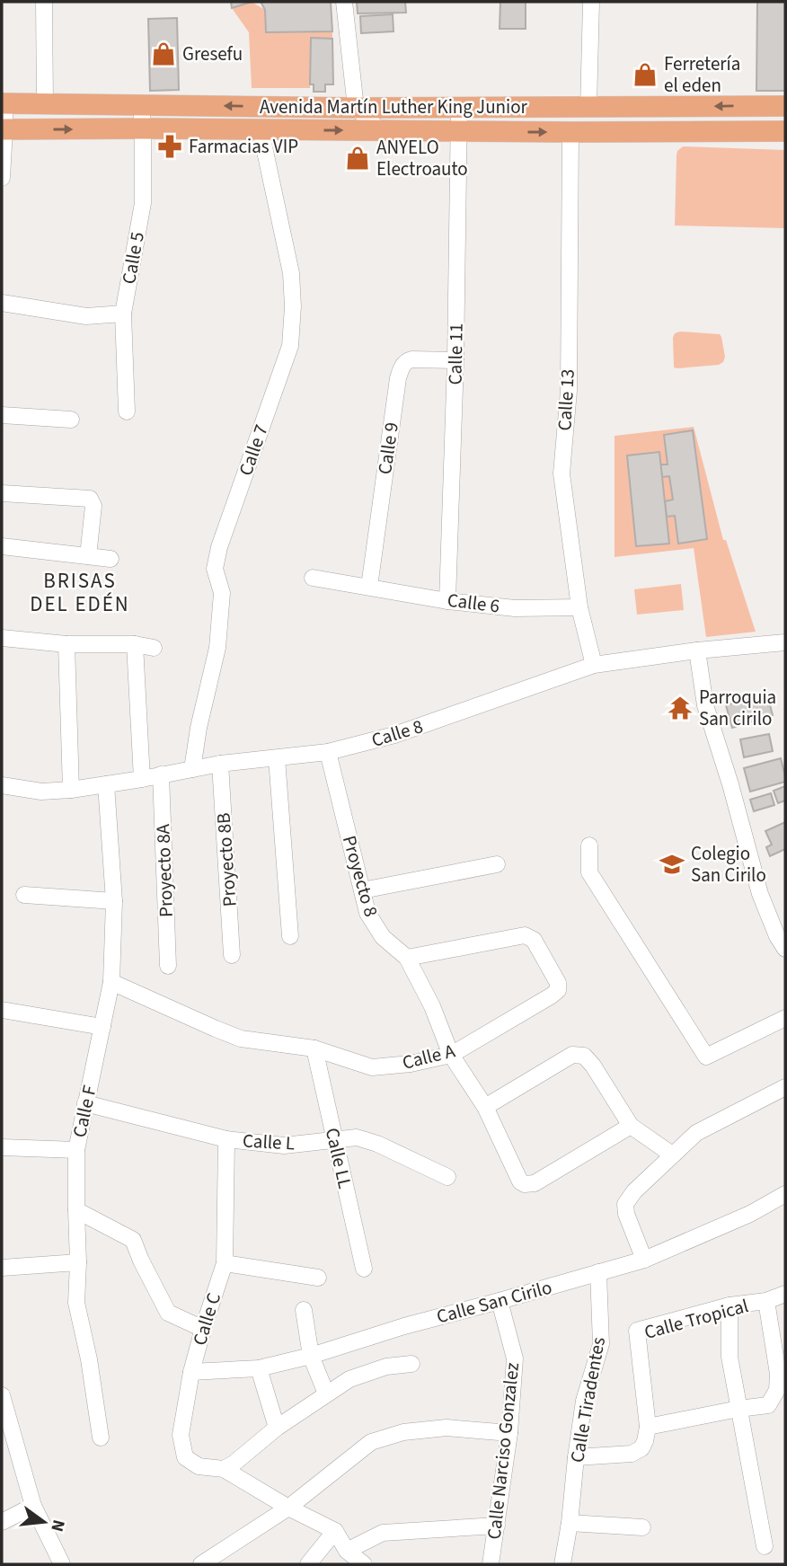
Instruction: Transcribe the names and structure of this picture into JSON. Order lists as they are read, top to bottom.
{
  "streets": {
    "main road": ["Avenida Martín Luther King Junior"],
    "street": [
      "Calle 5",
      "Calle 11",
      "Calle 13",
      "Calle 9",
      "Calle 7",
      "Calle 6",
      "Calle 8",
      "Proyecto 8B",
      "Proyecto 8A",
      "Proyecto 8",
      "Calle A",
      "Calle F",
      "Calle L",
      "Calle LL",
      "Calle San Cirilo",
      "Calle C",
      "Calle Tropical",
      "Calle Tiradentes",
      "Calle Narciso Gonzalez"
    ]
  },
  "crossings": [
    ["Avenida Martín Luther King Junior", "Calle 5"],
    ["Avenida Martín Luther King Junior", "Calle 11"],
    ["Avenida Martín Luther King Junior", "Calle 13"],
    ["Avenida Martín Luther King Junior", "Calle 7"],
    ["Calle 11", "Calle 9"],
    ["Calle 11", "Calle 6"],
    ["Calle 13", "Calle 6"],
    ["Calle 13", "Calle 8"],
    ["Calle 9", "Calle 6"],
    ["Calle 7", "Calle 8"],
    ["Calle 8", "Proyecto 8B"],
    ["Calle 8", "Proyecto 8A"],
    ["Calle 8", "Proyecto 8"],
    ["Calle 8", "Calle F"],
    ["Proyecto 8", "Calle A"],
    ["Calle A", "Calle F"],
    ["Calle A", "Calle LL"],
    ["Calle F", "Calle L"],
    ["Calle L", "Calle LL"],
    ["Calle L", "Calle C"],
    ["Calle San Cirilo", "Calle C"],
    ["Calle San Cirilo", "Calle Tiradentes"],
    ["Calle San Cirilo", "Calle Narciso Gonzalez"]
  ],
  "districts": ["BRISAS DEL EDÉN"],
  "places": {
    "shop": ["Gresefu", "Ferretería el eden", "ANYELO Electroauto"],
    "pharmacy": ["Farmacias VIP"],
    "temple": ["Parroquia San cirilo"],
    "school or university": ["Colegio San Cirilo"]
  },
  "north": "right"
}
